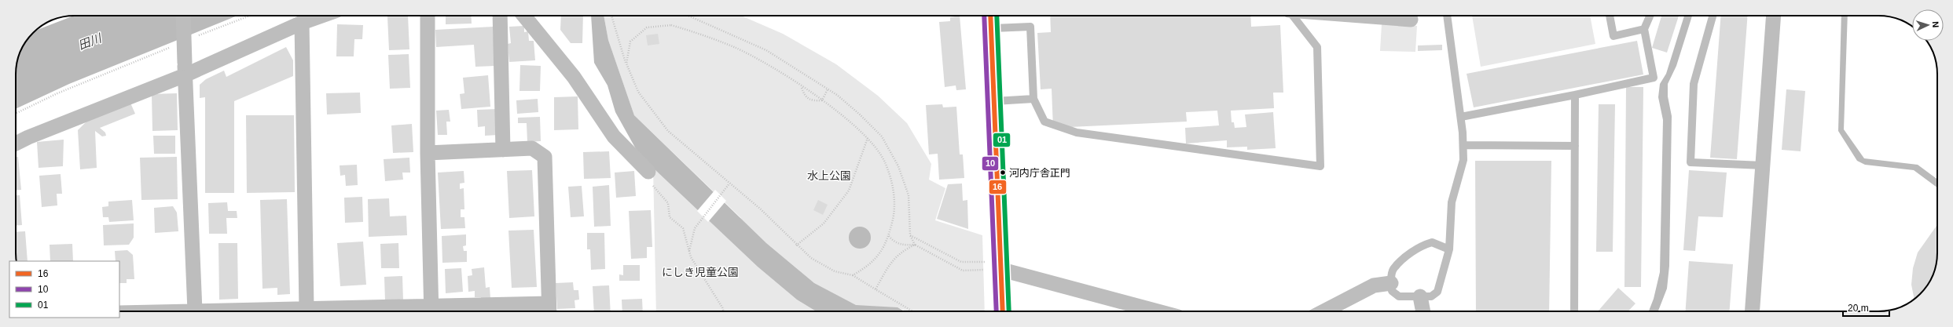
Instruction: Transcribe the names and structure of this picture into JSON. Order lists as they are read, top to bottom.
{
  "water": ["田川"],
  "parks": ["水上公園", "にしき児童公園"],
  "places": ["河内庁舎正門"],
  "lines": ["transit line 16", "transit line 10", "transit line 01"],
  "legend": ["16", "10", "01"],
  "scale_bar": "20 m",
  "north": "right"
}
